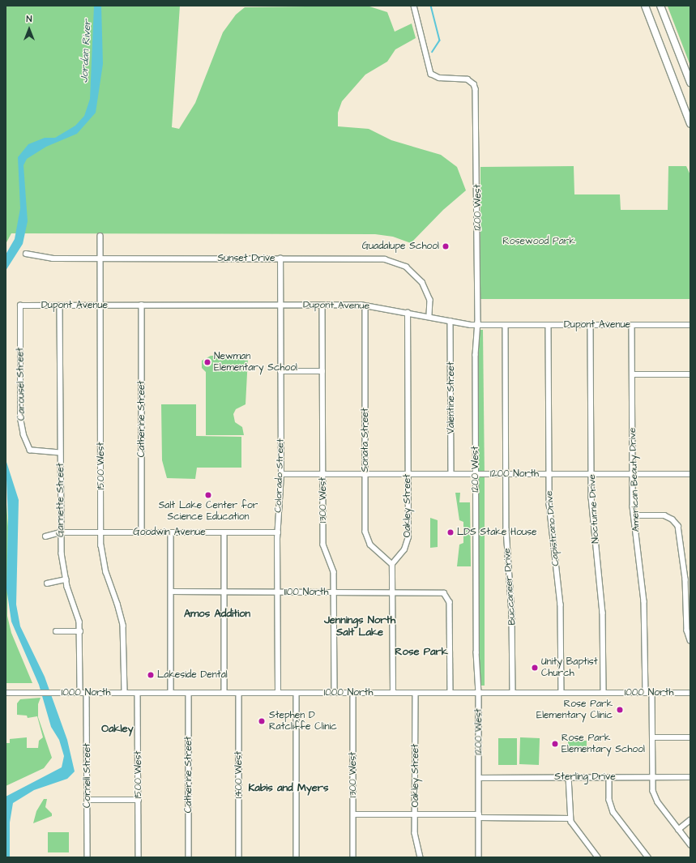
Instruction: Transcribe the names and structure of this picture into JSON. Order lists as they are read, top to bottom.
{
  "streets": {
    "street": [
      "1200 West",
      "Sunset Drive",
      "Dupont Avenue",
      "Carousel Street",
      "Valentine Street",
      "Catherine Street",
      "Sonata Street",
      "1500 West",
      "1200 North",
      "Colorado Street",
      "American Beauty Drive",
      "Garnette Street",
      "1300 West",
      "Oakley Street",
      "Nocturne Drive",
      "Capistrano Drive",
      "Goodwin Avenue",
      "Buccaneer Drive",
      "1100 North",
      "1000 North",
      "1400 West",
      "Cornell Street",
      "Sterling Drive"
    ]
  },
  "crossings": [
    ["1200 West", "Dupont Avenue"],
    ["1200 West", "1200 North"],
    ["1200 West", "1000 North"],
    ["1200 West", "Sterling Drive"],
    ["Sunset Drive", "Dupont Avenue"],
    ["Sunset Drive", "1500 West"],
    ["Sunset Drive", "Colorado Street"],
    ["Dupont Avenue", "Carousel Street"],
    ["Dupont Avenue", "Valentine Street"],
    ["Dupont Avenue", "Catherine Street"],
    ["Dupont Avenue", "Sonata Street"],
    ["Dupont Avenue", "1500 West"],
    ["Dupont Avenue", "Colorado Street"],
    ["Dupont Avenue", "American Beauty Drive"],
    ["Dupont Avenue", "Garnette Street"],
    ["Dupont Avenue", "1300 West"],
    ["Dupont Avenue", "Oakley Street"],
    ["Dupont Avenue", "Nocturne Drive"],
    ["Dupont Avenue", "Capistrano Drive"],
    ["Dupont Avenue", "Buccaneer Drive"],
    ["Carousel Street", "Garnette Street"],
    ["Valentine Street", "1200 North"],
    ["Catherine Street", "Goodwin Avenue"],
    ["Catherine Street", "1000 North"],
    ["Sonata Street", "1200 North"],
    ["Sonata Street", "Oakley Street"],
    ["1500 West", "Goodwin Avenue"],
    ["1500 West", "1000 North"],
    ["1200 North", "Colorado Street"],
    ["1200 North", "American Beauty Drive"],
    ["1200 North", "1300 West"],
    ["1200 North", "Oakley Street"],
    ["1200 North", "Nocturne Drive"],
    ["1200 North", "Capistrano Drive"],
    ["1200 North", "Buccaneer Drive"],
    ["Colorado Street", "Goodwin Avenue"],
    ["Colorado Street", "1100 North"],
    ["Colorado Street", "1000 North"],
    ["American Beauty Drive", "1000 North"],
    ["Garnette Street", "Goodwin Avenue"],
    ["Garnette Street", "1000 North"],
    ["1300 West", "1100 North"],
    ["1300 West", "1000 North"],
    ["Oakley Street", "1000 North"],
    ["Nocturne Drive", "1000 North"],
    ["Capistrano Drive", "1000 North"],
    ["Buccaneer Drive", "1000 North"],
    ["1100 North", "1000 North"],
    ["1000 North", "1400 West"],
    ["1000 North", "Cornell Street"]
  ],
  "districts": [
    "Amos Addition",
    "Jennings North Salt Lake",
    "Rose Park",
    "Oakley",
    "Kabis and Myers"
  ],
  "water": ["Jordan River"],
  "parks": ["Rosewood Park"],
  "places": [
    "Guadalupe School",
    "Newman Elementary School",
    "Salt Lake Center for Science Education",
    "LDS Stake House",
    "Unity Baptist Church",
    "Lakeside Dental",
    "Rose Park Elementary Clinic",
    "Stephen D Ratcliffe Clinic",
    "Rose Park Elementary School"
  ],
  "north": "top"
}
